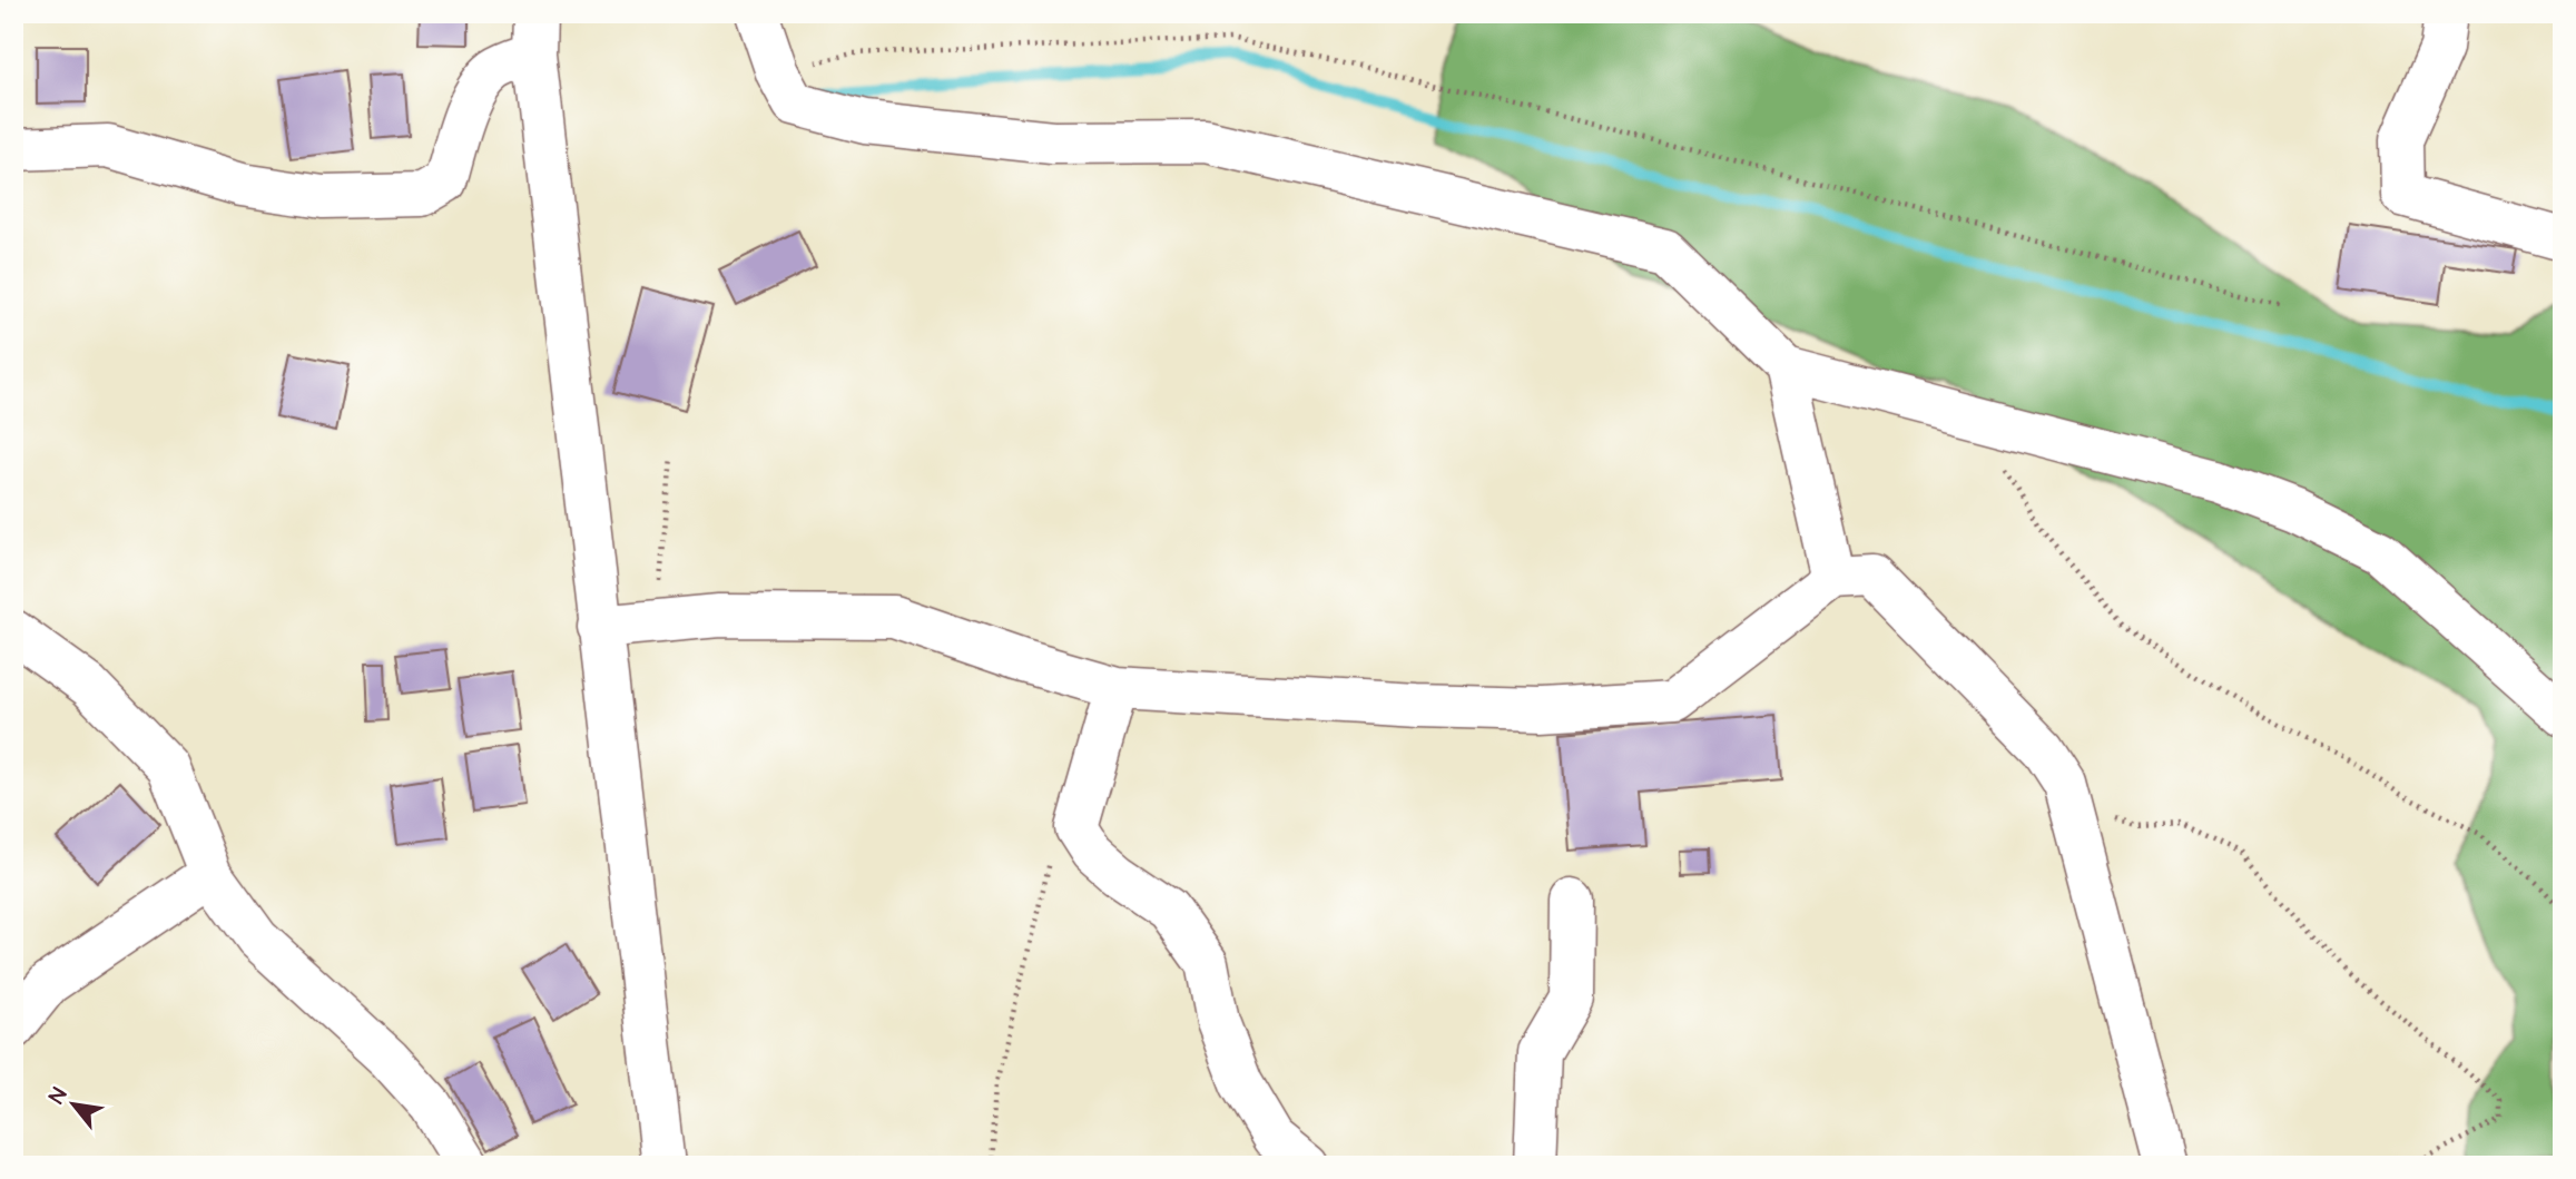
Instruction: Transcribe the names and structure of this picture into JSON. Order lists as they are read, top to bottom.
{
  "north": "top left"
}
